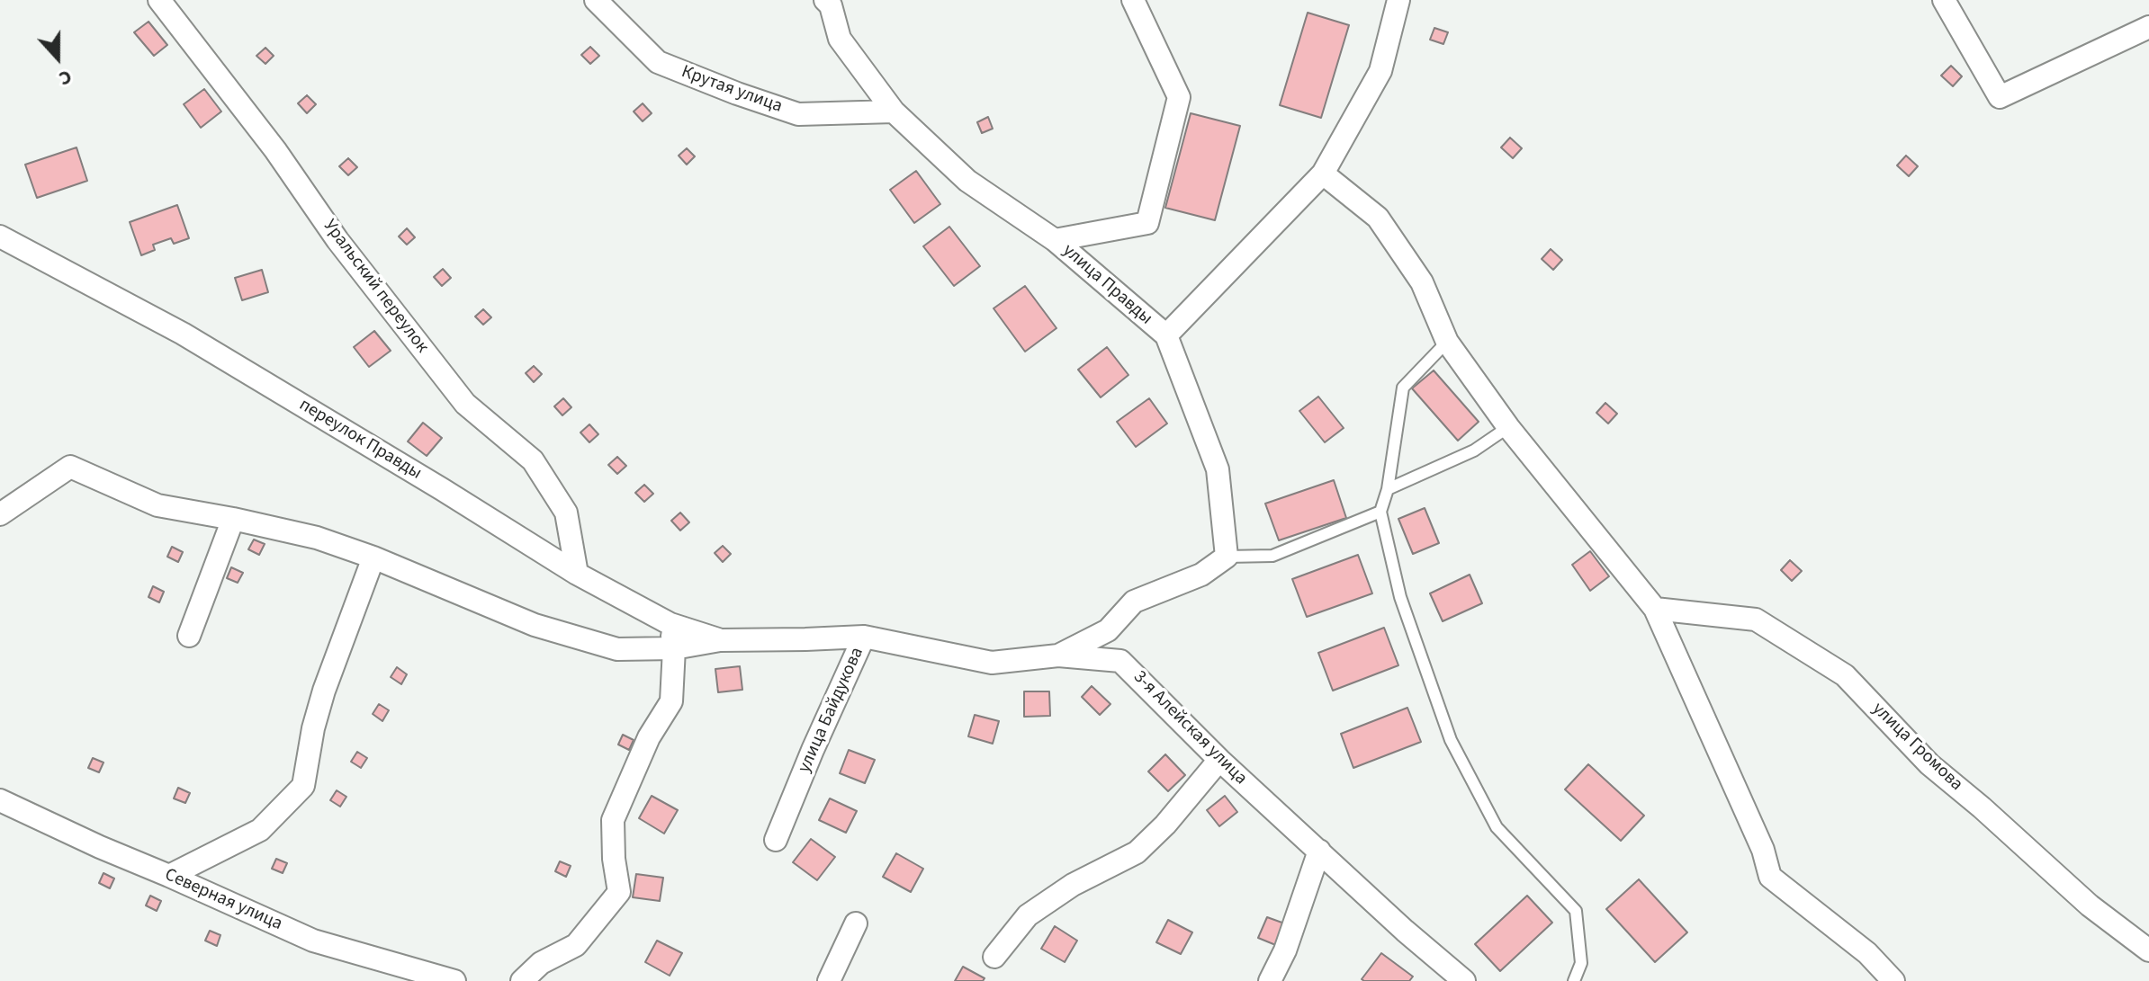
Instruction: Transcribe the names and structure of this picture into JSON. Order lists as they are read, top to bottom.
{
  "streets": {
    "street": [
      "Крутая улица",
      "улица Правды",
      "Уральский переулок",
      "переулок Правды",
      "улица Байдукова",
      "3-я Алейская улица",
      "улица Громова",
      "Северная улица"
    ]
  },
  "crossings": [
    ["Крутая улица", "улица Правды"],
    ["Уральский переулок", "переулок Правды"],
    ["переулок Правды", "улица Байдукова"]
  ],
  "north": "bottom"
}
